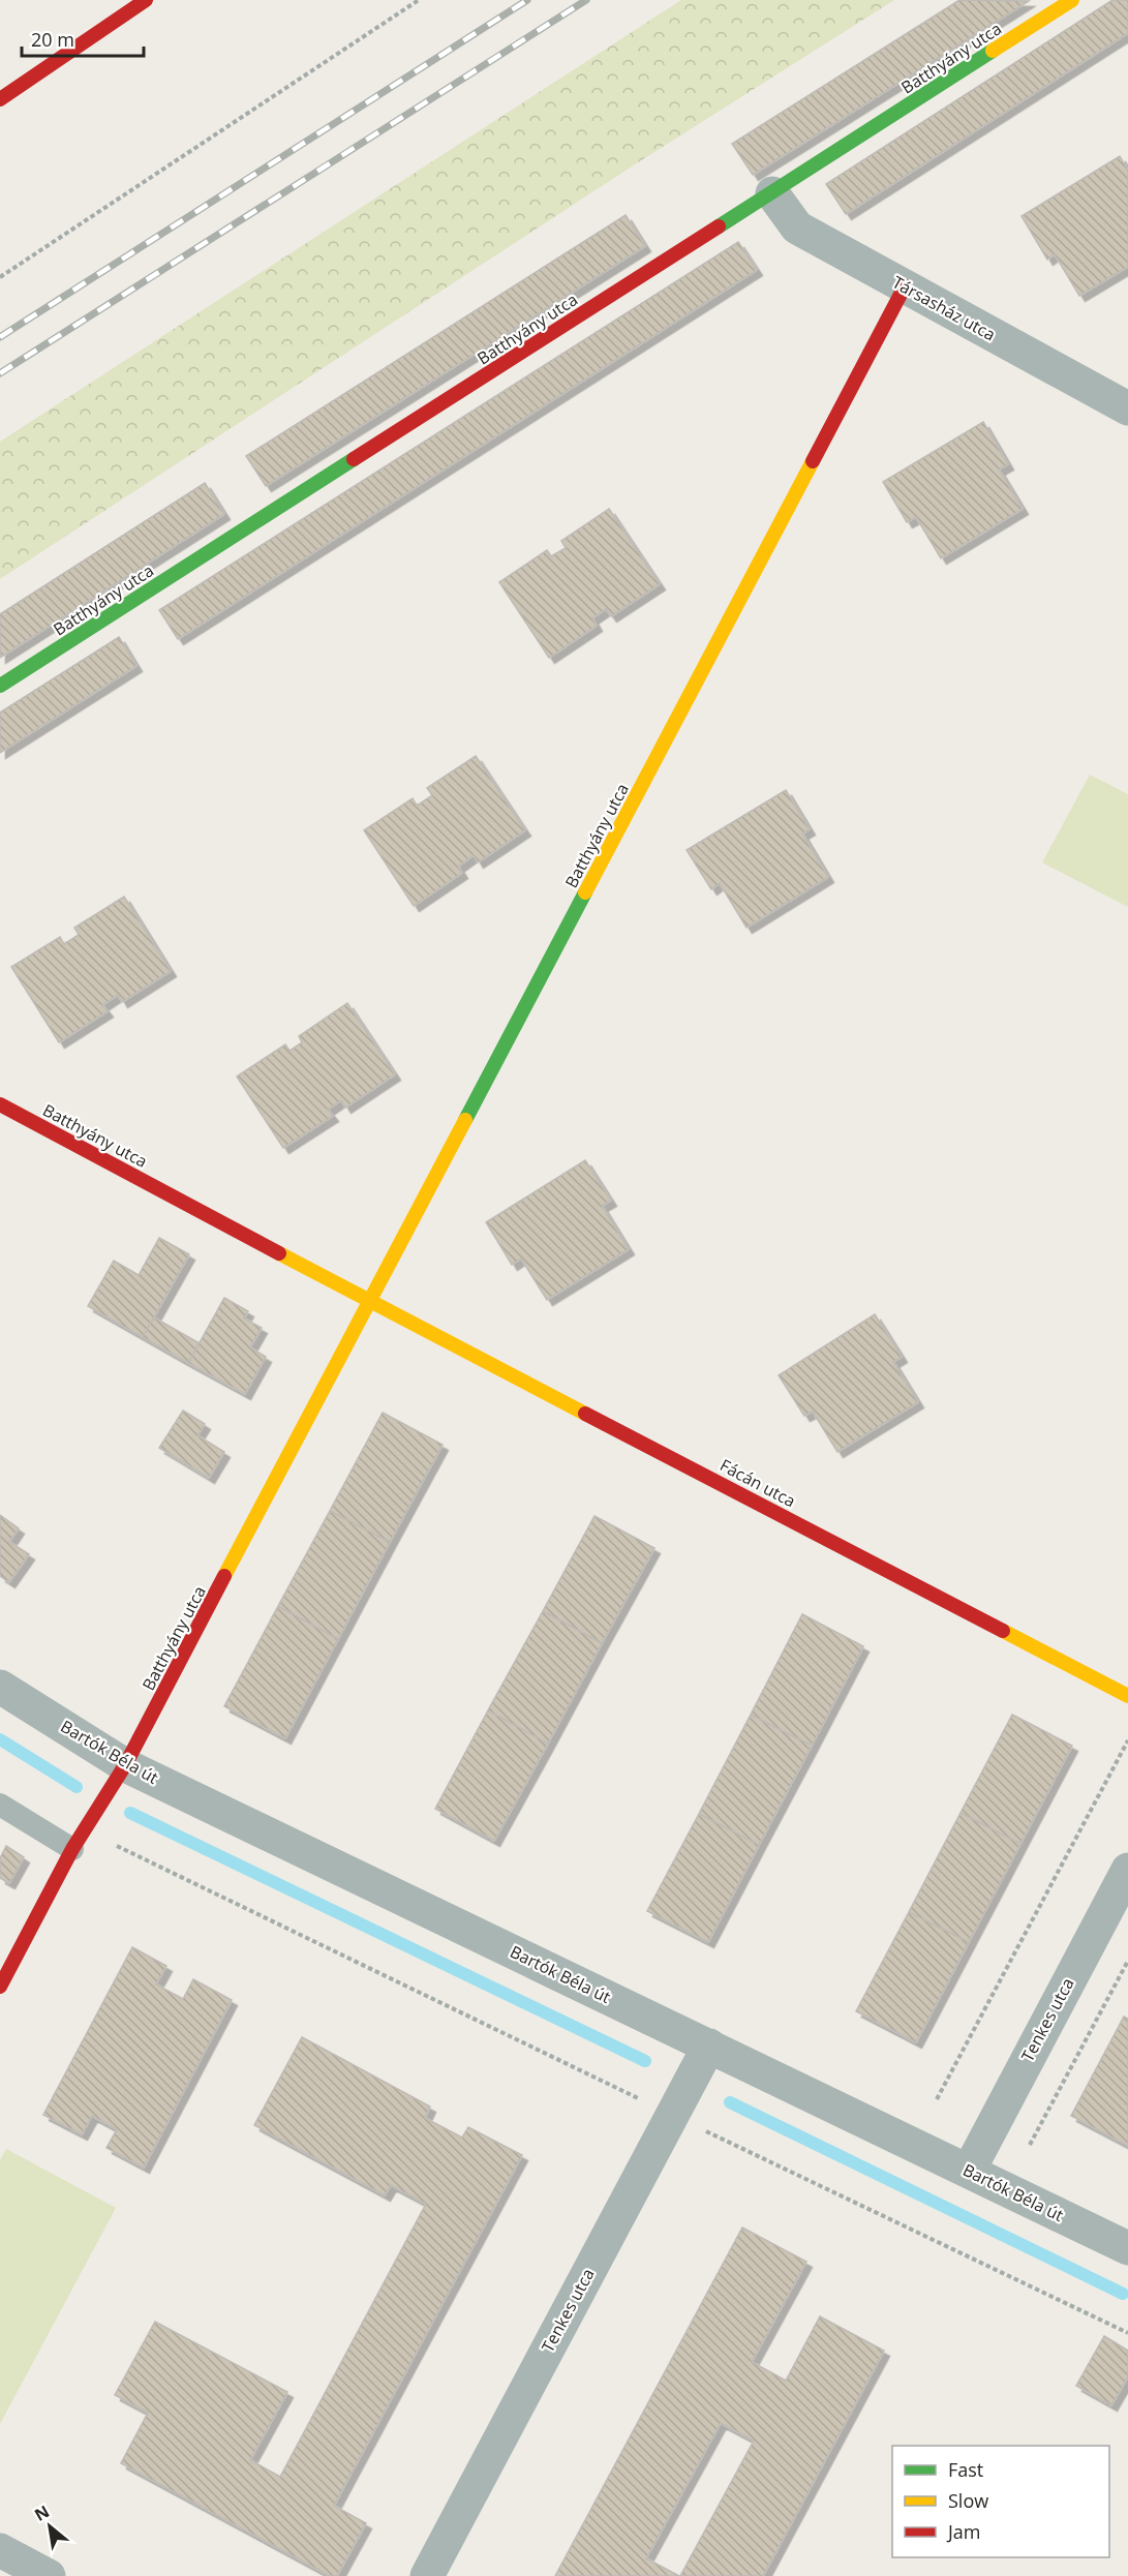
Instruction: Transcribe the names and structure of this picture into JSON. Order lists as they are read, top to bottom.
{
  "streets": {
    "main road": ["Batthyány utca", "Fácán utca"],
    "street": ["Társasház utca", "Bartók Béla út", "Tenkes utca"]
  },
  "crossings": [
    ["Batthyány utca", "Társasház utca"],
    ["Batthyány utca", "Fácán utca"],
    ["Batthyány utca", "Bartók Béla út"],
    ["Bartók Béla út", "Tenkes utca"]
  ],
  "legend": ["Fast", "Slow", "Jam"],
  "scale_bar": "20 m",
  "north": "top left"
}
